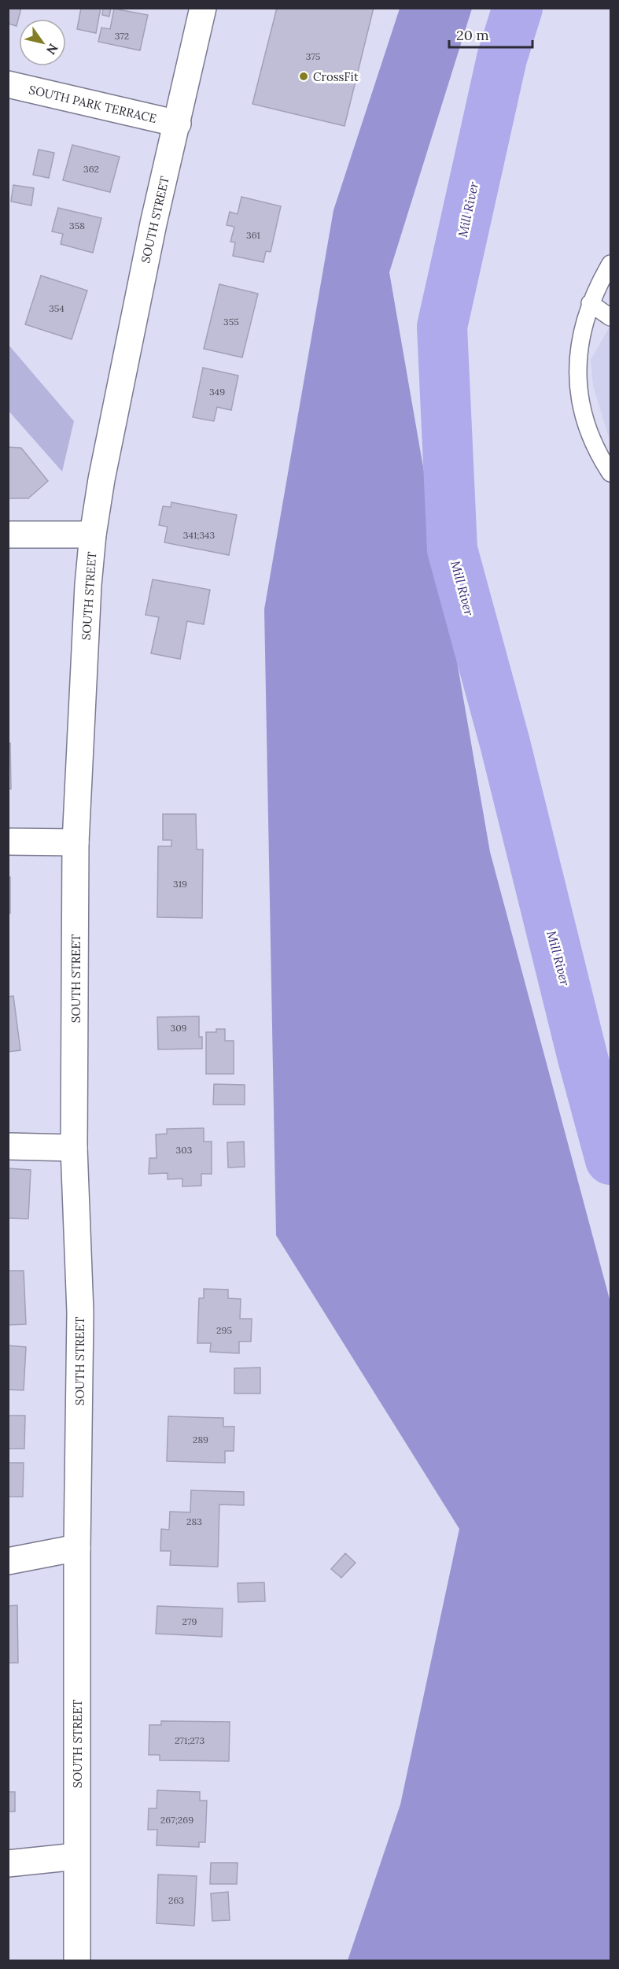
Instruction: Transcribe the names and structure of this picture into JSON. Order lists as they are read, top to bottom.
{
  "streets": {
    "main road": ["SOUTH PARK TERRACE", "SOUTH STREET"]
  },
  "crossings": [
    ["SOUTH PARK TERRACE", "SOUTH STREET"]
  ],
  "water": ["Mill River"],
  "places": ["CrossFit"],
  "house_numbers": [
    "372",
    "375",
    "362",
    "358",
    "361",
    "354",
    "355",
    "349",
    "341;343",
    "319",
    "309",
    "303",
    "295",
    "289",
    "283",
    "279",
    "271;273",
    "267;269",
    "263"
  ],
  "scale_bar": "20 m",
  "north": "bottom right"
}
